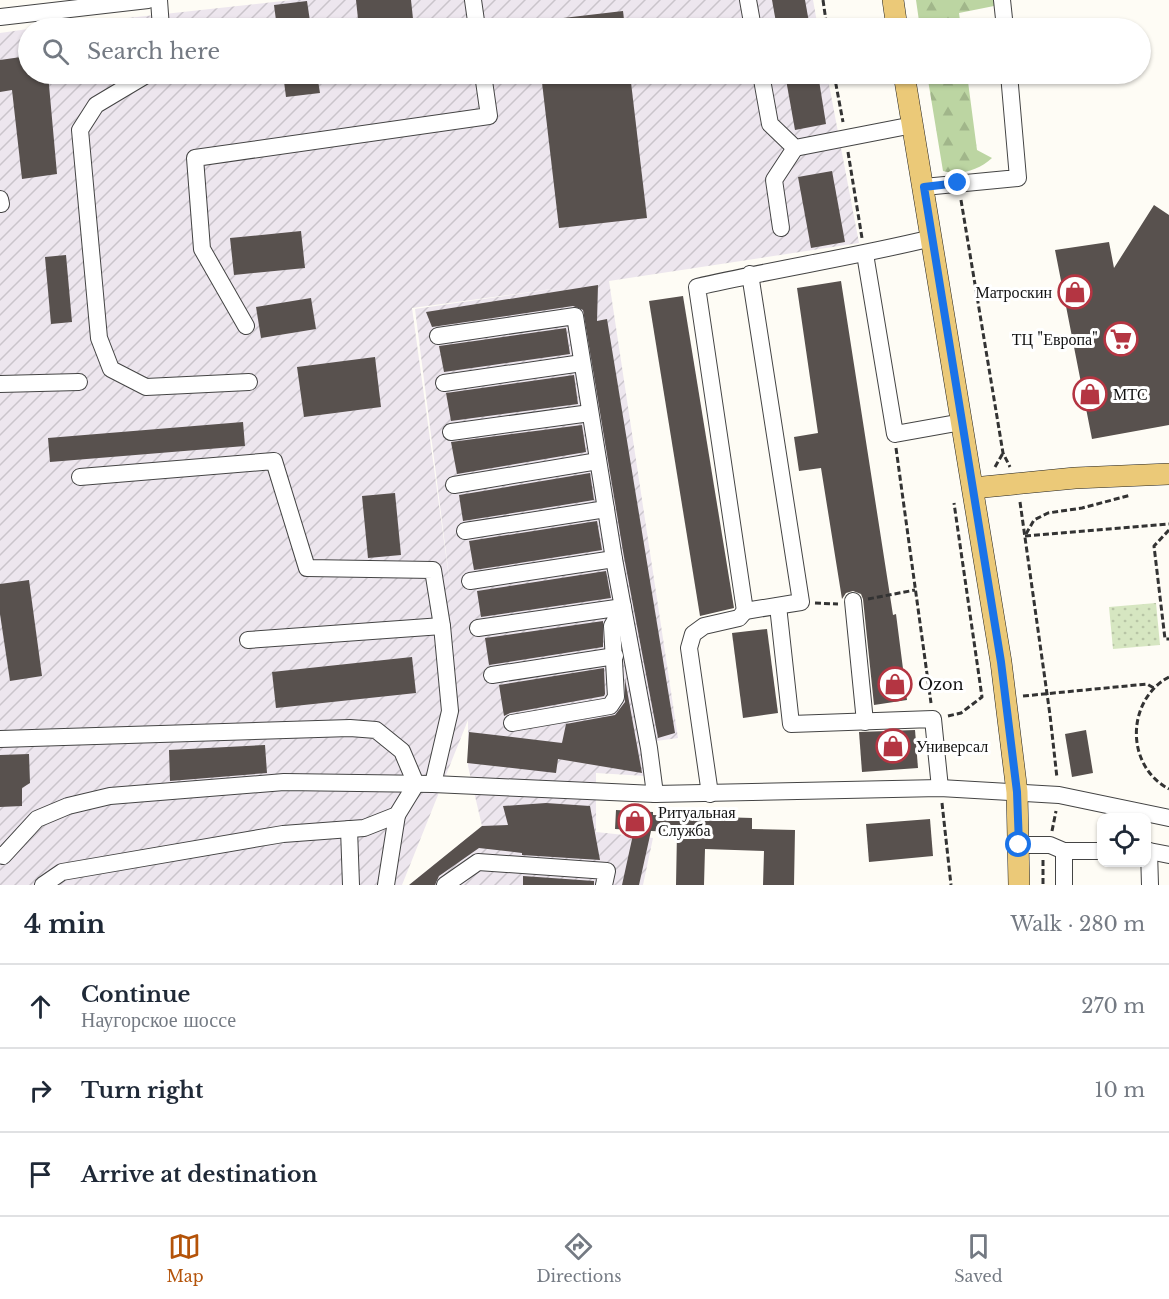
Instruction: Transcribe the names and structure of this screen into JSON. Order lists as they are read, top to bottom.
{
  "places": {
    "shop": [
      "Матроскин",
      "МТС",
      "Ozon",
      "Универсал",
      "Ритуальная Служба"
    ],
    "supermarket": ["ТЦ \"Европа\""]
  },
  "page": {
    "search": "Search here",
    "heading": ["4 min", "Walk · 280 m"],
    "list": [
      ["Continue", "Наугорское шоссе", "270 m"],
      ["Turn right", "10 m"],
      "Arrive at destination"
    ],
    "nav": ["Map", "Directions", "Saved"]
  }
}
